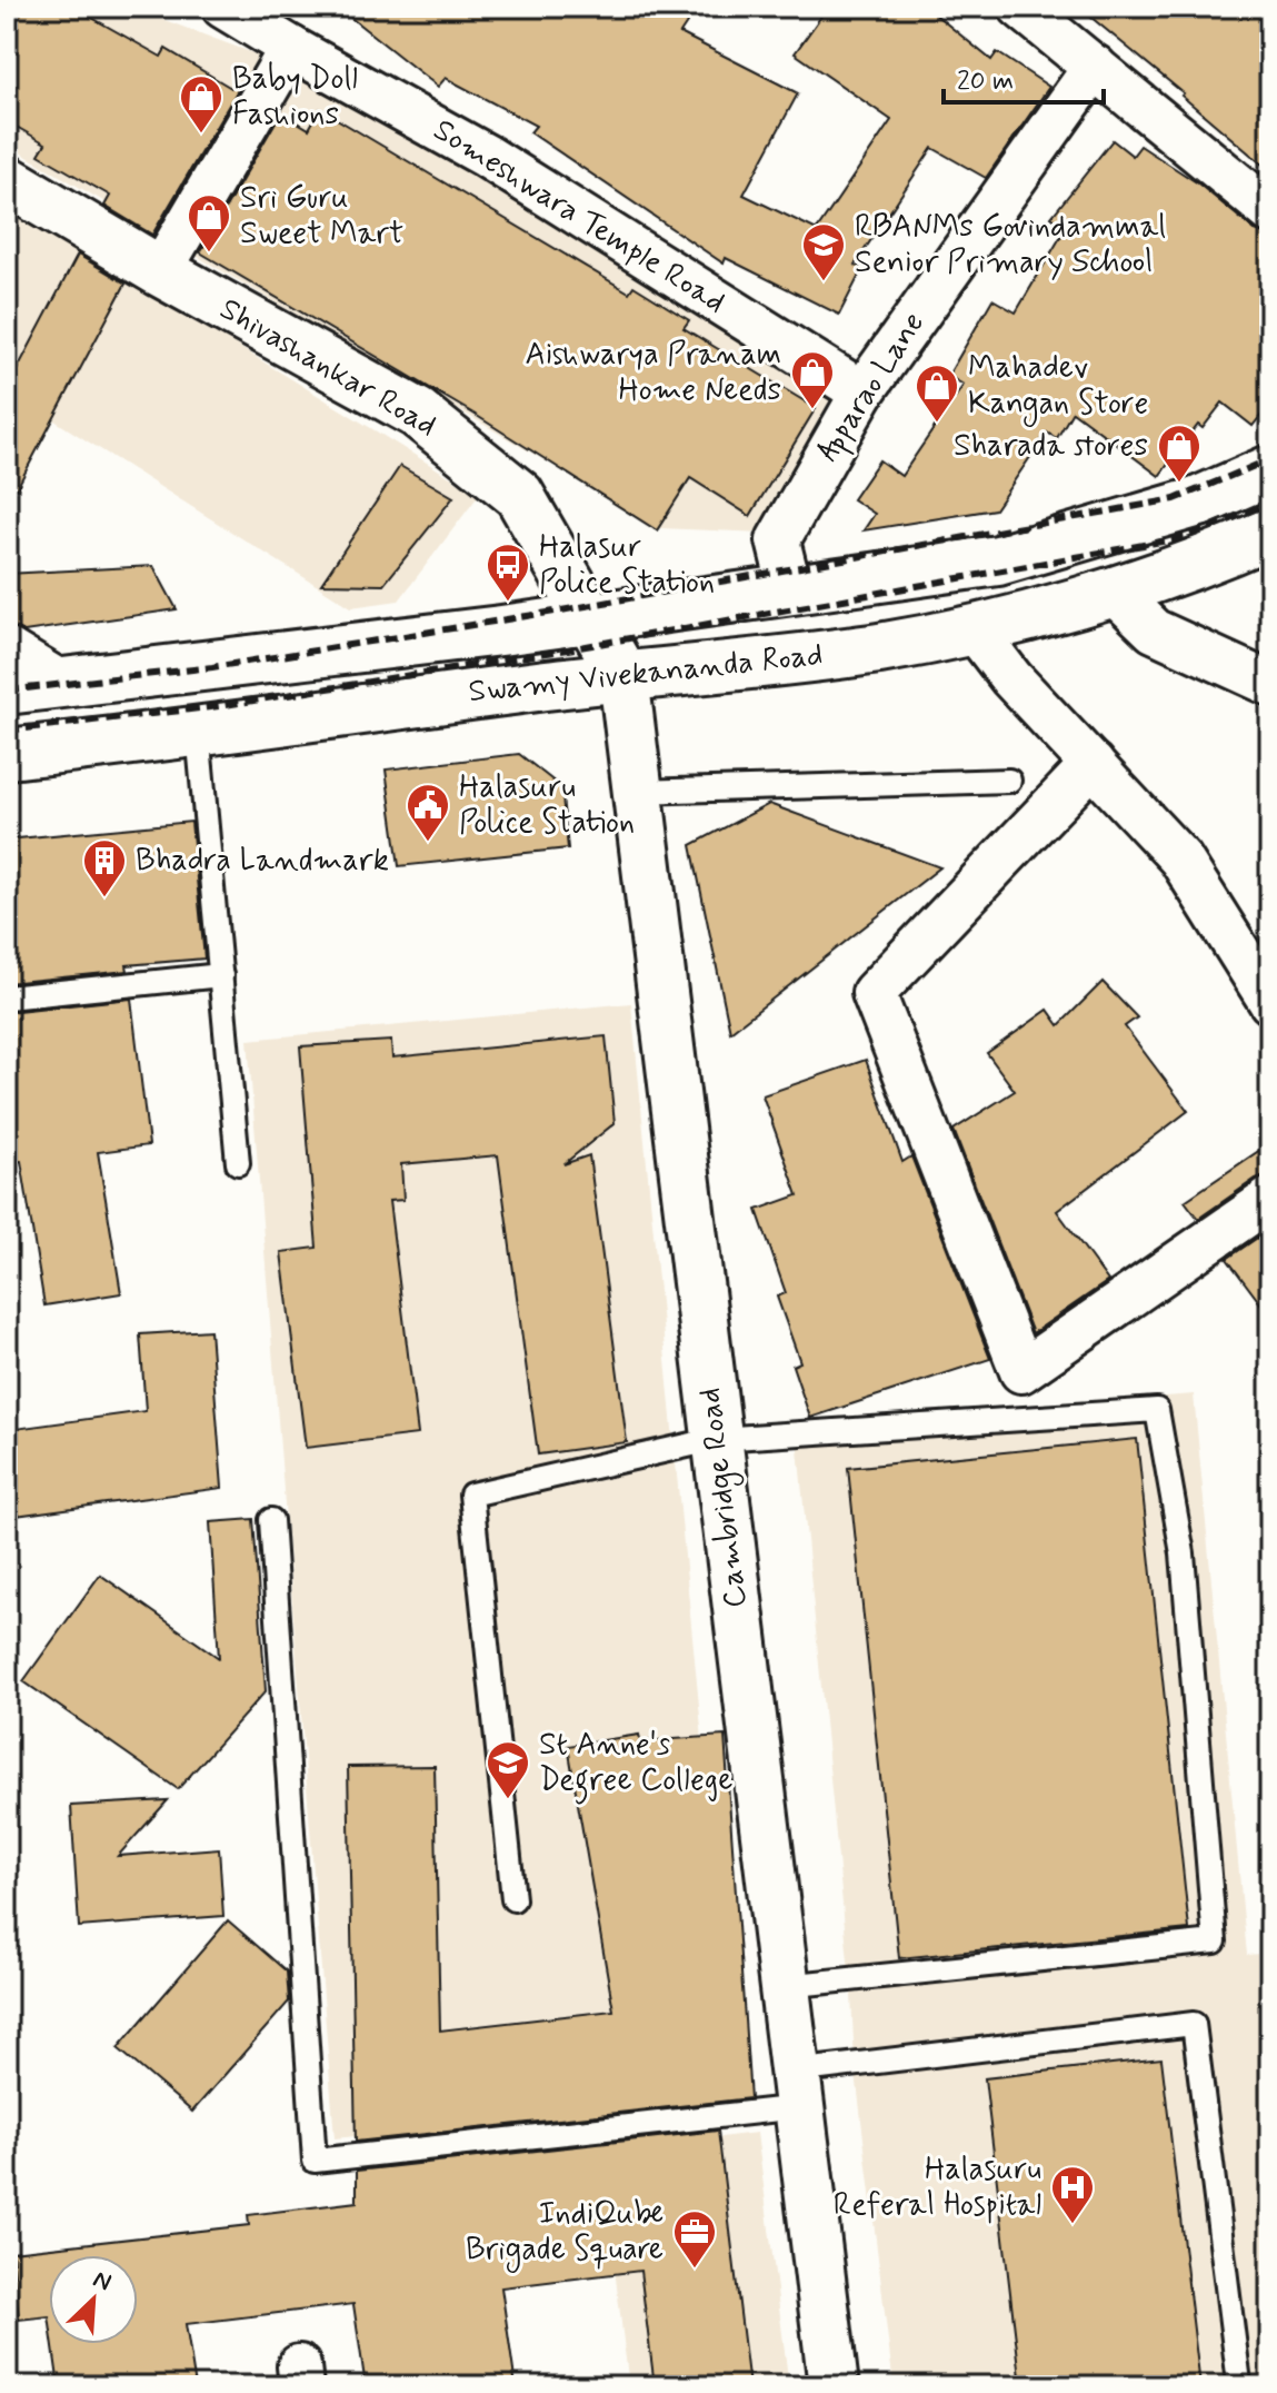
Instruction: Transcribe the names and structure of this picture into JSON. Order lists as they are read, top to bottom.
{
  "streets": {
    "main road": ["Shivashankar Road", "Swamy Vivekananda Road", "Cambridge Road"],
    "street": ["Someshwara Temple Road", "Apparao Lane"]
  },
  "crossings": [
    ["Someshwara Temple Road", "Apparao Lane"],
    ["Shivashankar Road", "Swamy Vivekananda Road"],
    ["Shivashankar Road", "Cambridge Road"],
    ["Apparao Lane", "Swamy Vivekananda Road"],
    ["Swamy Vivekananda Road", "Cambridge Road"]
  ],
  "places": {
    "shop": [
      "Baby Doll Fashions",
      "Sri Guru Sweet Mart",
      "Aishwarya Pranam Home Needs",
      "Mahadev Kangan Store",
      "Sharada stores"
    ],
    "school or university": ["RBANMs Govindammal Senior Primary School", "St Anne's Degree College"],
    "bus stop": ["Halasur Police Station"],
    "public building": ["Halasuru Police Station"],
    "building": ["Bhadra Landmark"],
    "hospital": ["Halasuru Referal Hospital"],
    "office": ["IndiQube Brigade Square"]
  },
  "scale_bar": "20 m",
  "north": "top right"
}
